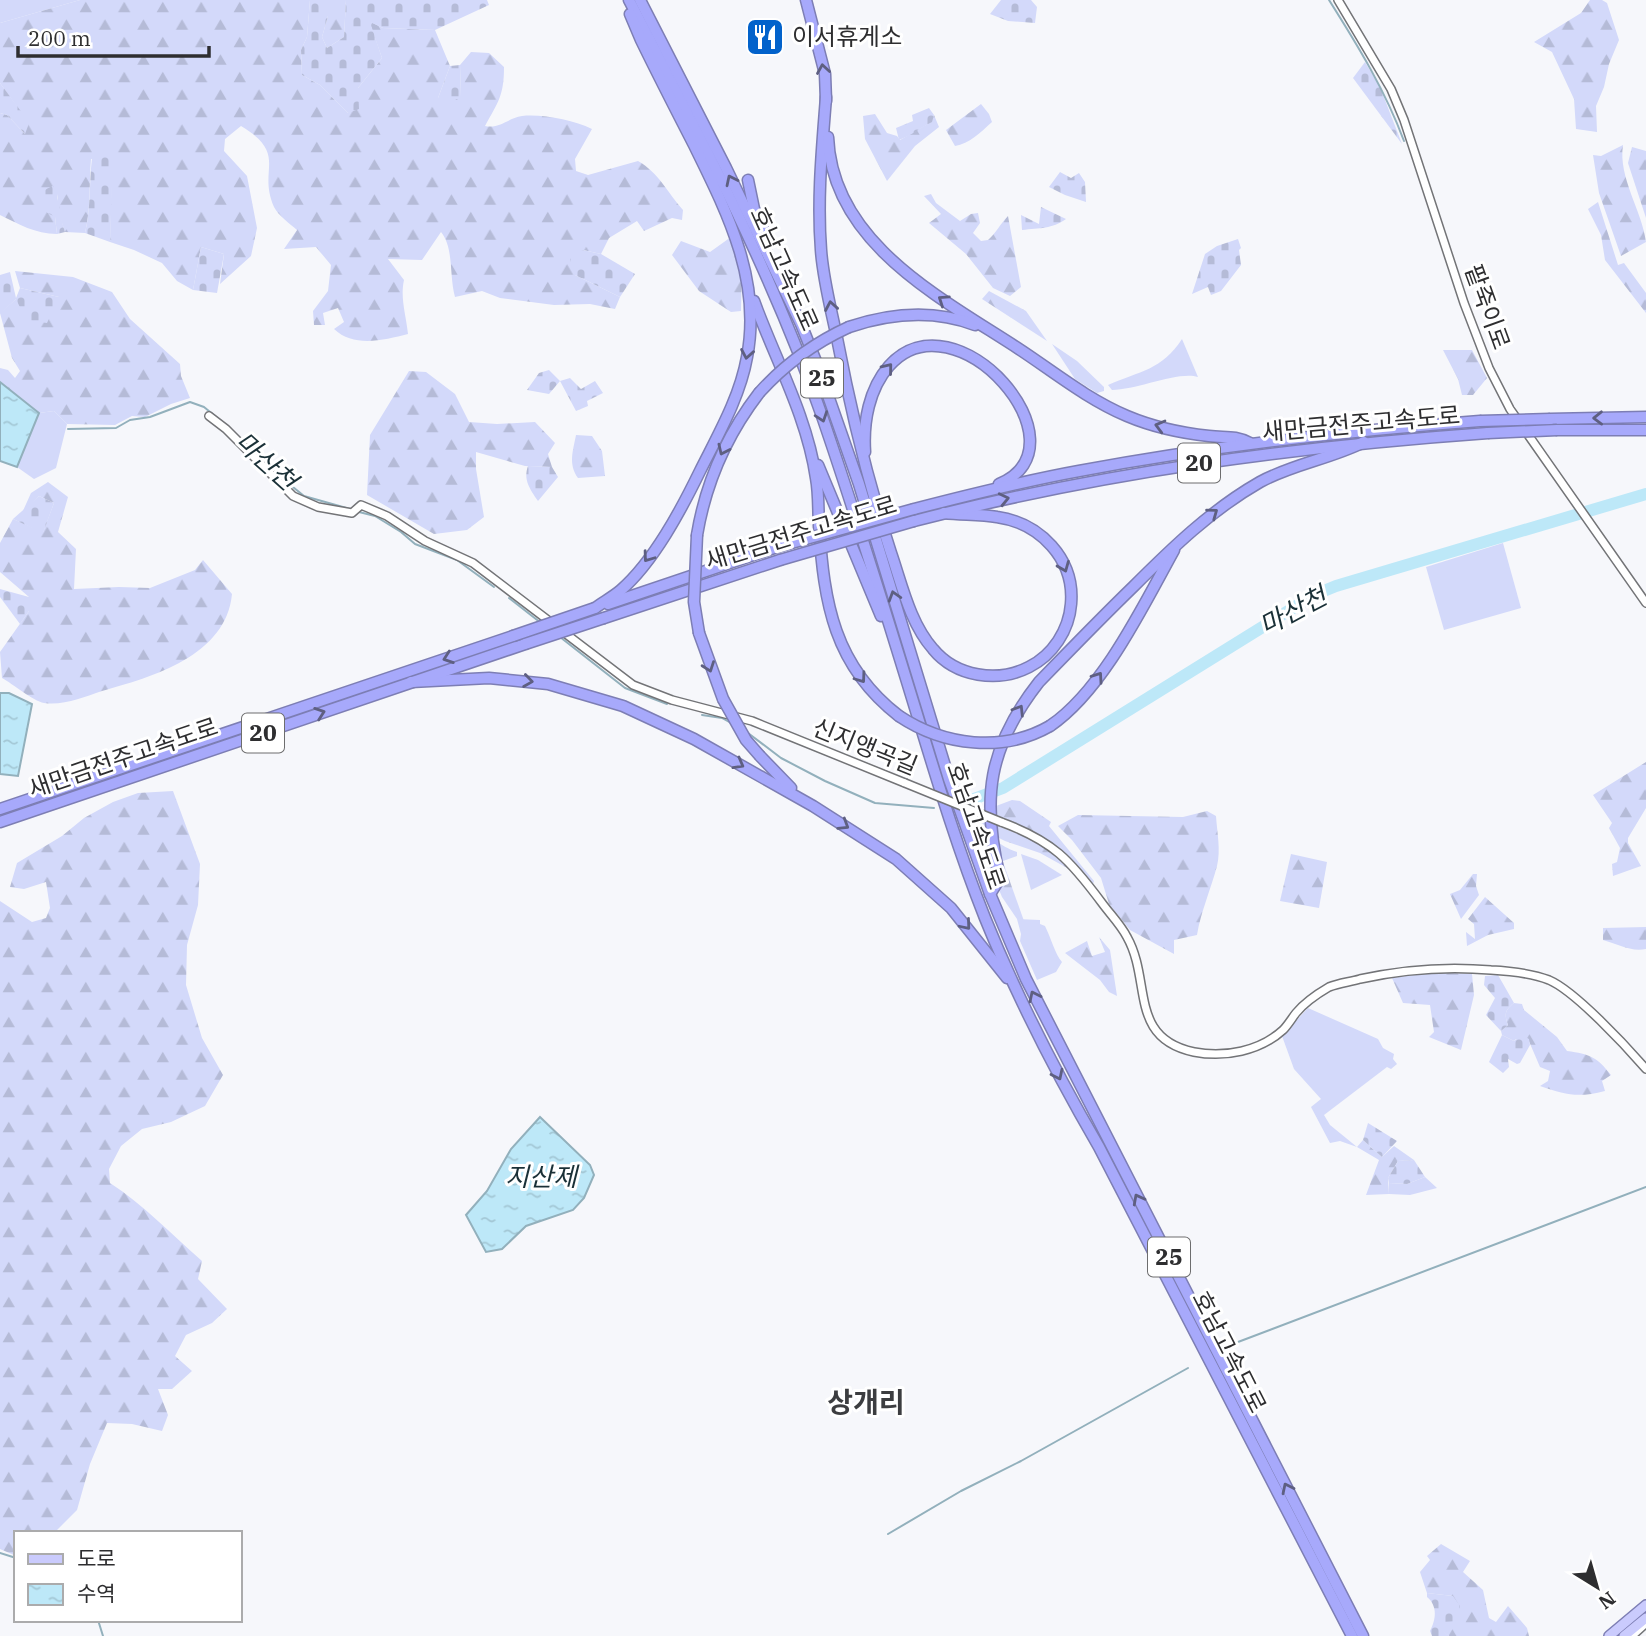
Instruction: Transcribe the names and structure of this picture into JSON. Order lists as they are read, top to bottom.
{
  "streets": {
    "highway": [
      "호남고속도로",
      "25",
      "새만금전주고속도로",
      "20"
    ],
    "street": ["팥죽이로", "신지앵곡길"]
  },
  "districts": ["상개리"],
  "water": ["마산천", "지산제"],
  "places": {
    "restaurant": ["이서휴게소"]
  },
  "legend": ["도로", "수역"],
  "scale_bar": "200 m",
  "north": "bottom right"
}
